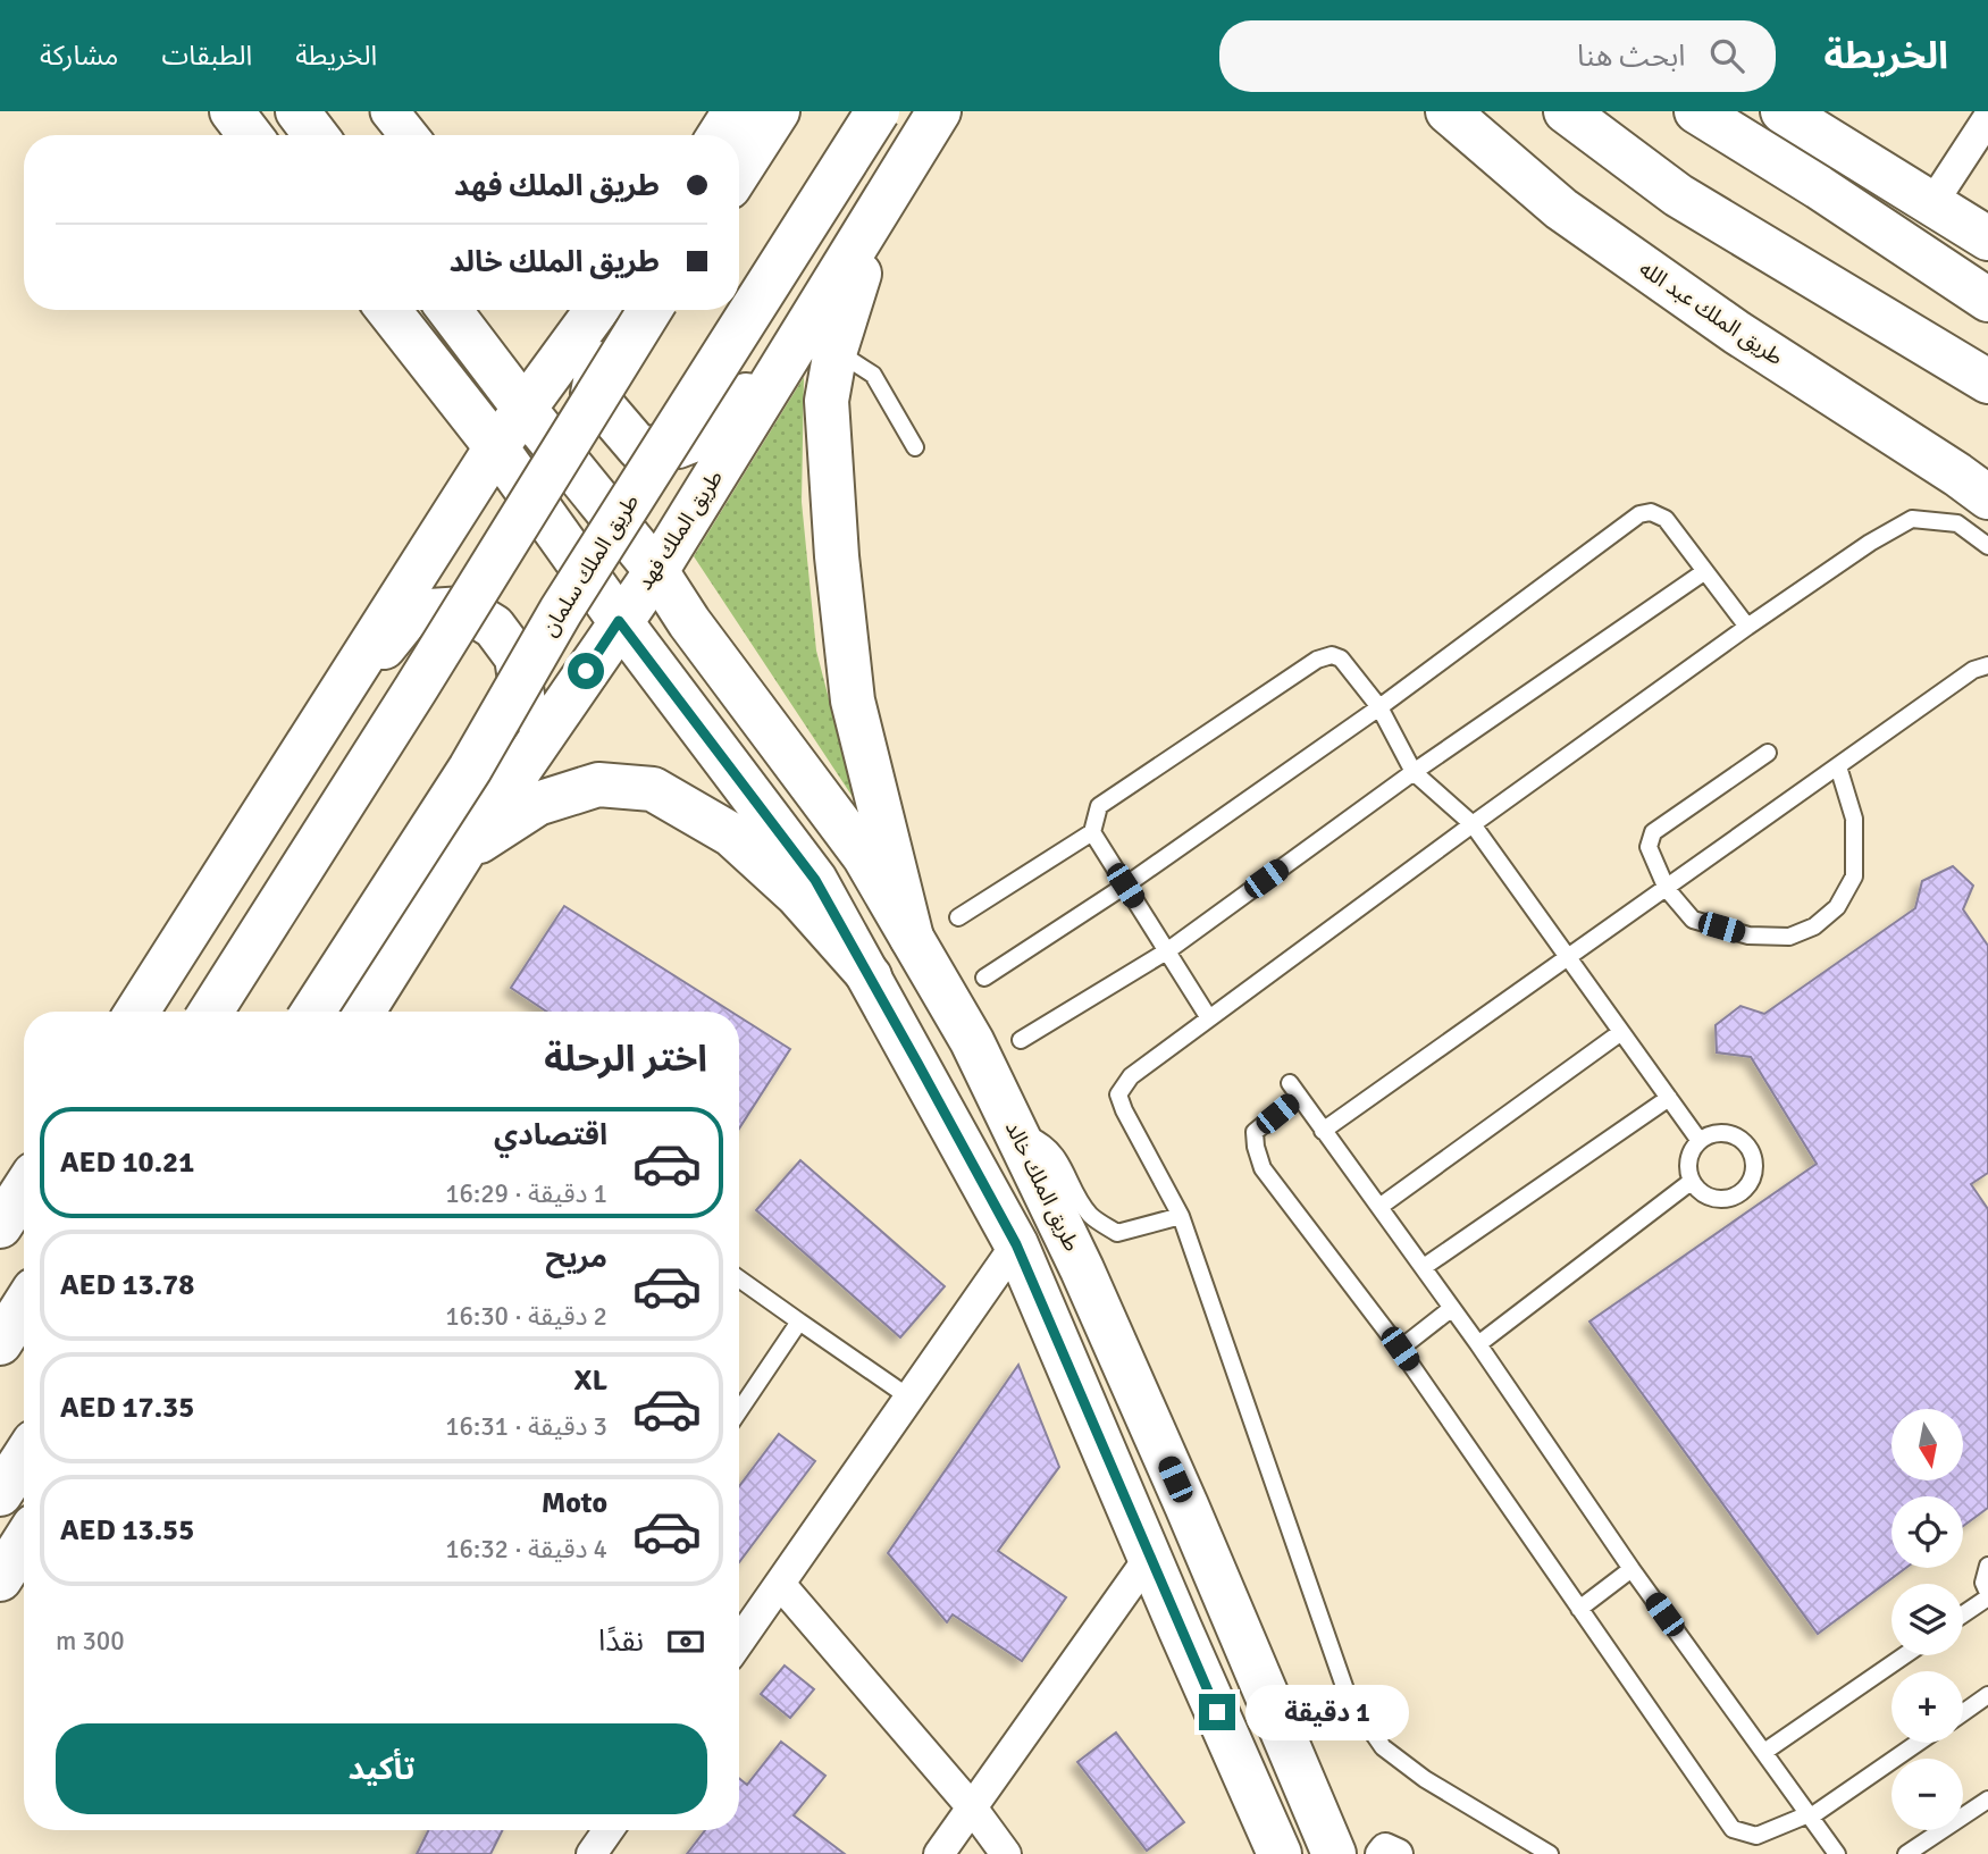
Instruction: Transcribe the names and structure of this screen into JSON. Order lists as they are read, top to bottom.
{
  "streets": {
    "main road": [
      "طريق الملك عبد الله",
      "طريق الملك فهد",
      "طريق الملك سلمان",
      "طريق الملك خالد"
    ]
  },
  "crossings": [
    ["طريق الملك فهد", "طريق الملك خالد"]
  ],
  "north": "bottom",
  "page": {
    "header": "الخريطة",
    "search": "ابحث هنا",
    "nav": ["الخريطة", "الطبقات", "مشاركة"],
    "banner": ["طريق الملك فهد", "طريق الملك خالد"],
    "heading": "اختر الرحلة",
    "list": [
      {
        "name": "اقتصادي",
        "note": "1 دقيقة · 16:29",
        "value": "AED 10.21"
      },
      {
        "name": "مريح",
        "note": "2 دقيقة · 16:30",
        "value": "AED 13.78"
      },
      {
        "name": "XL",
        "note": "3 دقيقة · 16:31",
        "value": "AED 17.35"
      },
      {
        "name": "Moto",
        "note": "4 دقيقة · 16:32",
        "value": "AED 13.55"
      }
    ],
    "map_buttons": ["+", "−"],
    "pay": ["نقدًا", "300 m"],
    "bubble": "1 دقيقة",
    "buttons": "تأكيد"
  }
}
